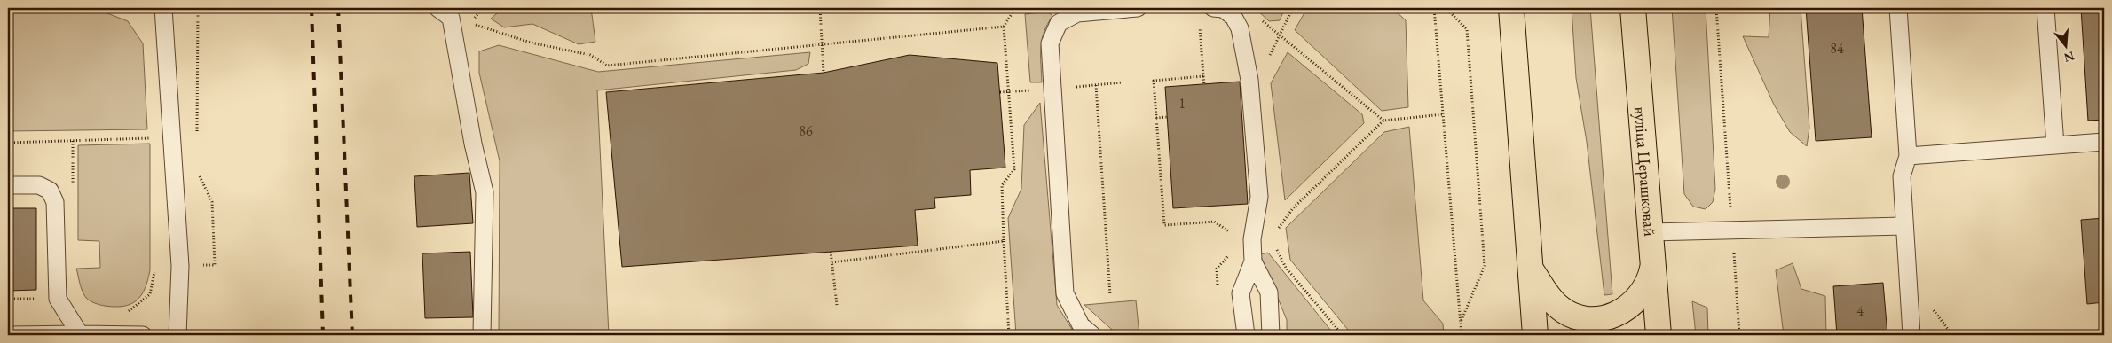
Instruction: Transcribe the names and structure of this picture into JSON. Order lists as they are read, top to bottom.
{
  "streets": {
    "main road": ["вуліца Церашковай"]
  },
  "house_numbers": [
    "84",
    "1",
    "86",
    "4"
  ],
  "north": "bottom"
}
